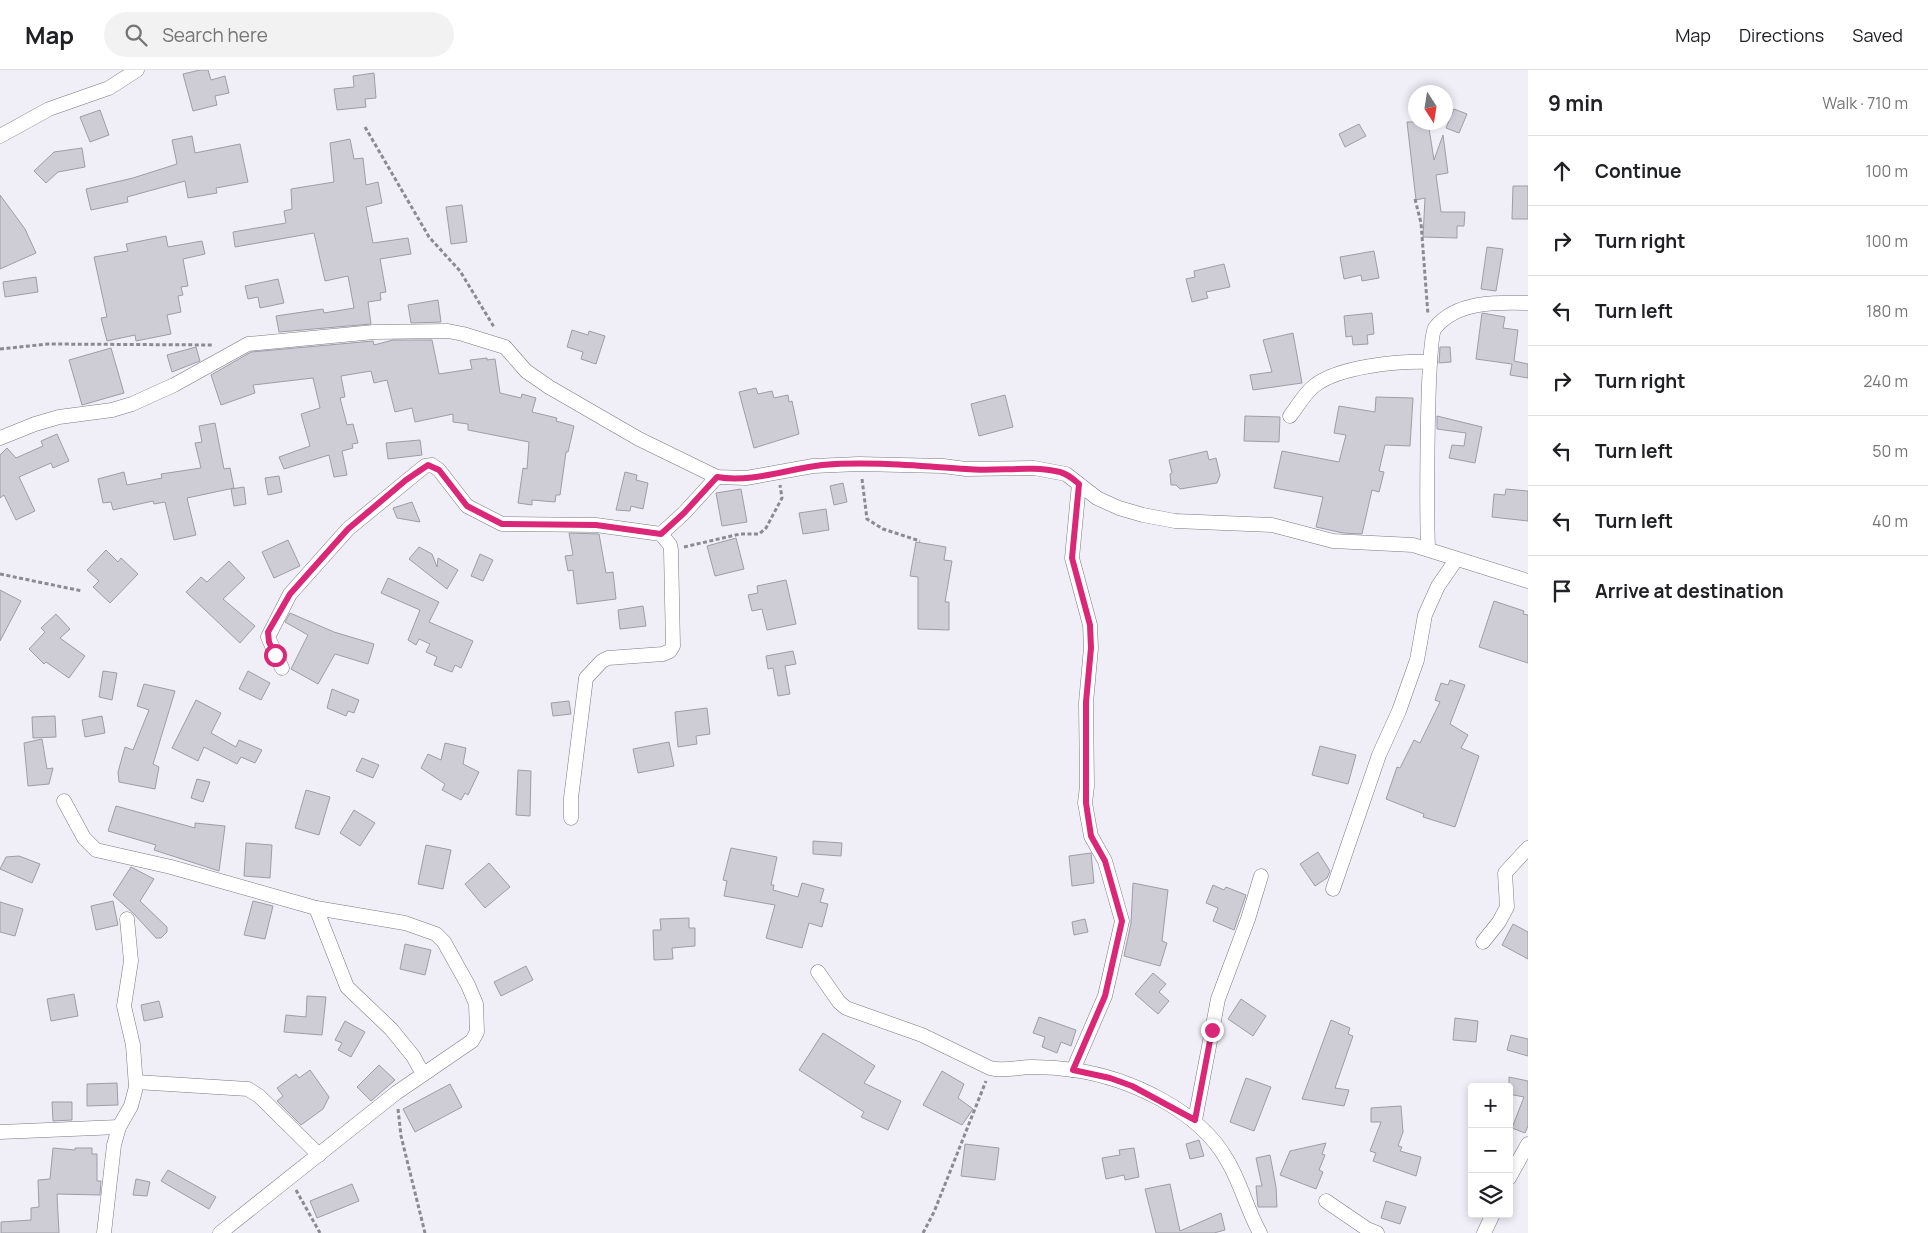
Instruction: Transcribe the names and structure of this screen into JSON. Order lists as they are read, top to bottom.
{
  "north": "bottom",
  "page": {
    "header": "Map",
    "search": "Search here",
    "nav": ["Map", "Directions", "Saved"],
    "heading": ["9 min", "Walk · 710 m"],
    "list": [
      ["Continue", "100 m"],
      ["Turn right", "100 m"],
      ["Turn left", "180 m"],
      ["Turn right", "240 m"],
      ["Turn left", "50 m"],
      ["Turn left", "40 m"],
      "Arrive at destination"
    ],
    "map_buttons": ["+", "−"]
  }
}
